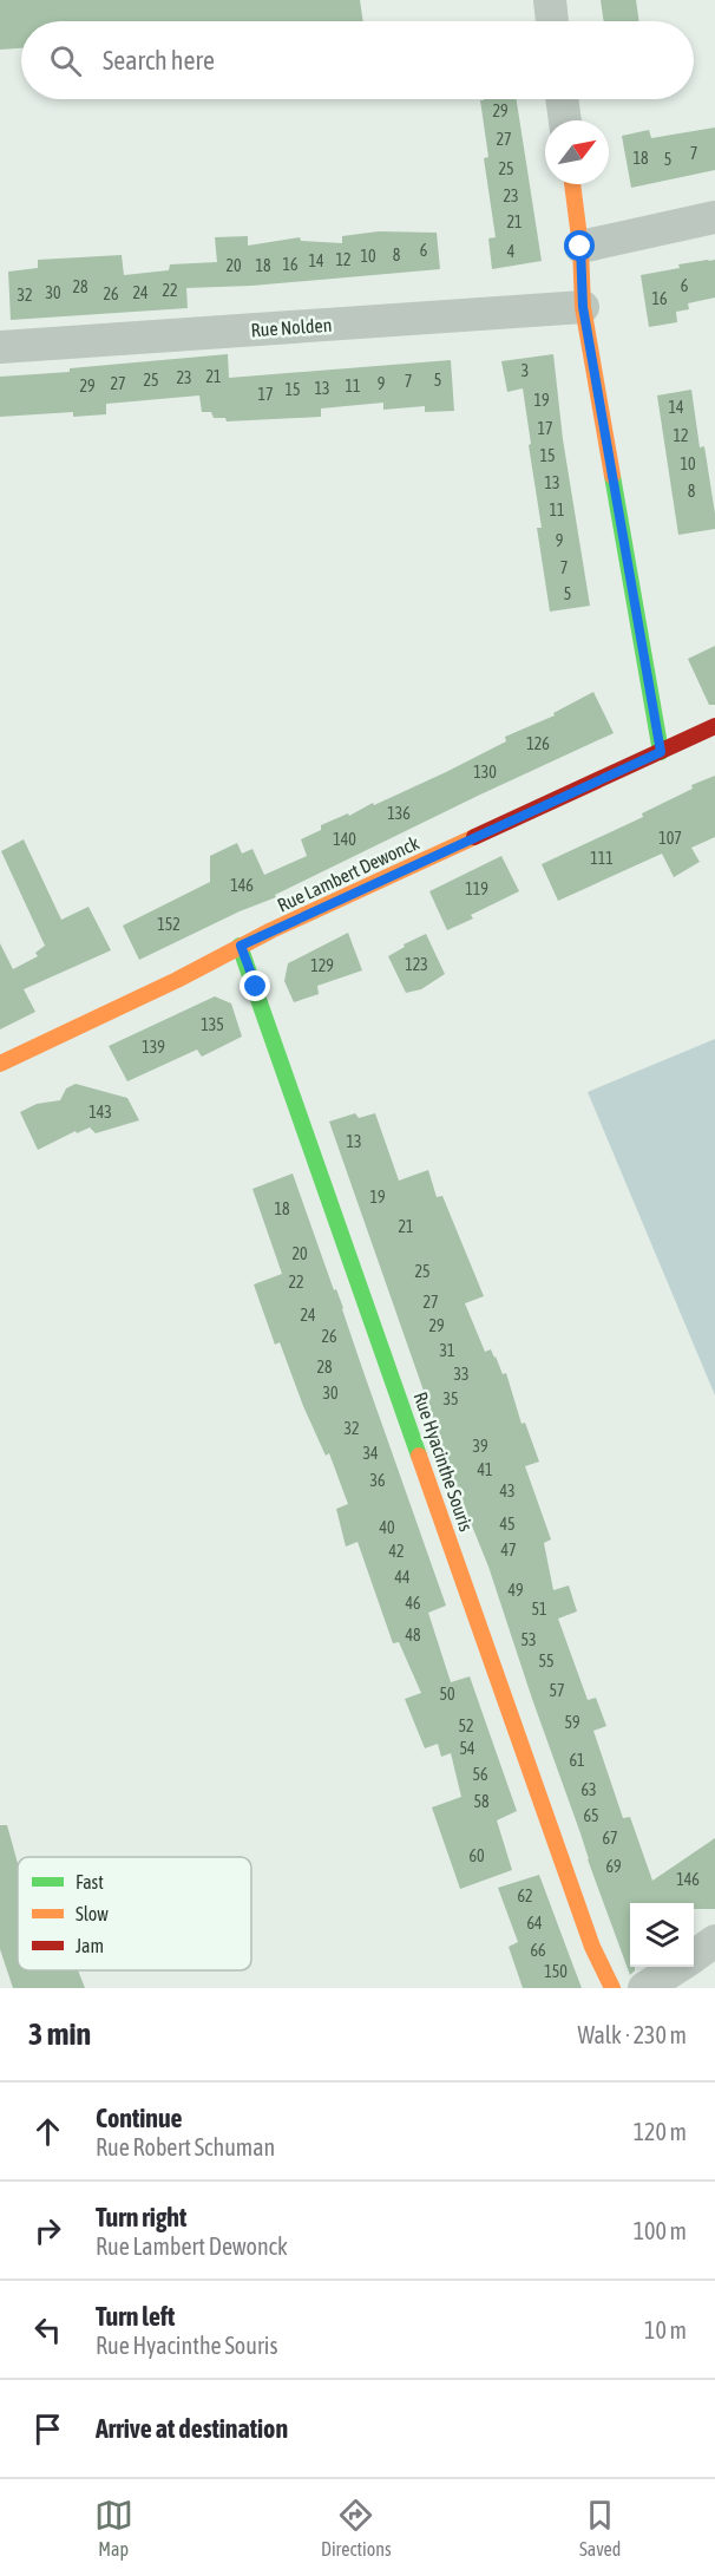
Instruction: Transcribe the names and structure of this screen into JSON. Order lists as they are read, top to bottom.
{
  "streets": {
    "street": ["Rue Nolden", "Rue Lambert Dewonck", "Rue Hyacinthe Souris"]
  },
  "crossings": [
    ["Rue Lambert Dewonck", "Rue Hyacinthe Souris"]
  ],
  "house_numbers": [
    "29",
    "27",
    "7",
    "18",
    "5",
    "25",
    "23",
    "21",
    "6",
    "4",
    "8",
    "10",
    "12",
    "14",
    "16",
    "20",
    "18",
    "6",
    "28",
    "22",
    "30",
    "24",
    "26",
    "32",
    "16",
    "3",
    "21",
    "23",
    "25",
    "5",
    "7",
    "27",
    "9",
    "29",
    "11",
    "13",
    "15",
    "17",
    "19",
    "14",
    "17",
    "12",
    "15",
    "10",
    "13",
    "8",
    "11",
    "9",
    "7",
    "5",
    "126",
    "130",
    "136",
    "107",
    "140",
    "111",
    "146",
    "119",
    "152",
    "123",
    "129",
    "135",
    "139",
    "143",
    "13",
    "19",
    "18",
    "21",
    "20",
    "25",
    "22",
    "27",
    "24",
    "29",
    "26",
    "31",
    "28",
    "33",
    "30",
    "35",
    "32",
    "39",
    "34",
    "41",
    "36",
    "43",
    "45",
    "40",
    "47",
    "42",
    "44",
    "49",
    "46",
    "51",
    "48",
    "53",
    "55",
    "57",
    "50",
    "59",
    "52",
    "54",
    "61",
    "56",
    "63",
    "58",
    "65",
    "67",
    "60",
    "69",
    "146",
    "62",
    "64",
    "66",
    "150"
  ],
  "legend": ["Fast", "Slow", "Jam"],
  "north": "top right",
  "page": {
    "search": "Search here",
    "heading": ["3 min", "Walk · 230 m"],
    "list": [
      ["Continue", "Rue Robert Schuman", "120 m"],
      ["Turn right", "Rue Lambert Dewonck", "100 m"],
      ["Turn left", "Rue Hyacinthe Souris", "10 m"],
      "Arrive at destination"
    ],
    "nav": ["Map", "Directions", "Saved"]
  }
}
